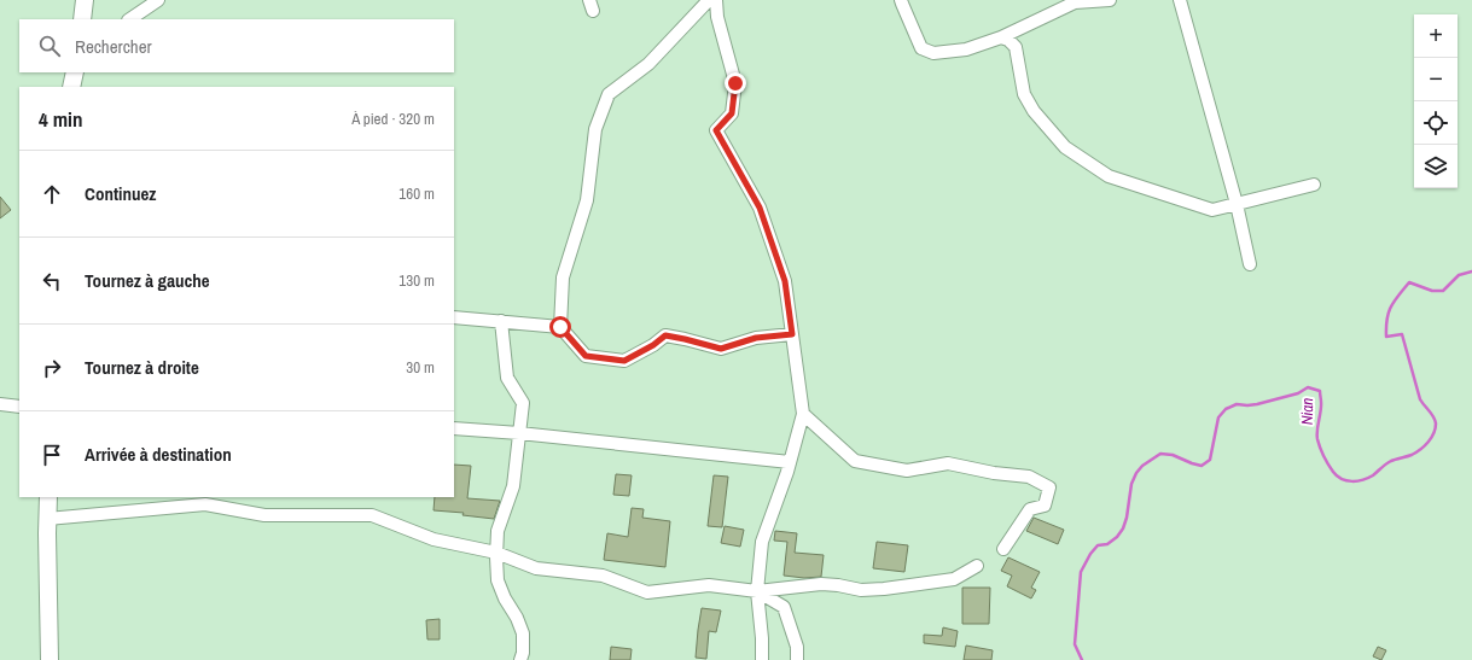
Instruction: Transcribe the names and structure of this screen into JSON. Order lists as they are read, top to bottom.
{
  "water": ["Nian"],
  "page": {
    "map_buttons": ["+", "−"],
    "search": "Rechercher",
    "heading": ["4 min", "À pied · 320 m"],
    "list": [
      ["Continuez", "160 m"],
      ["Tournez à gauche", "130 m"],
      ["Tournez à droite", "30 m"],
      "Arrivée à destination"
    ]
  }
}
